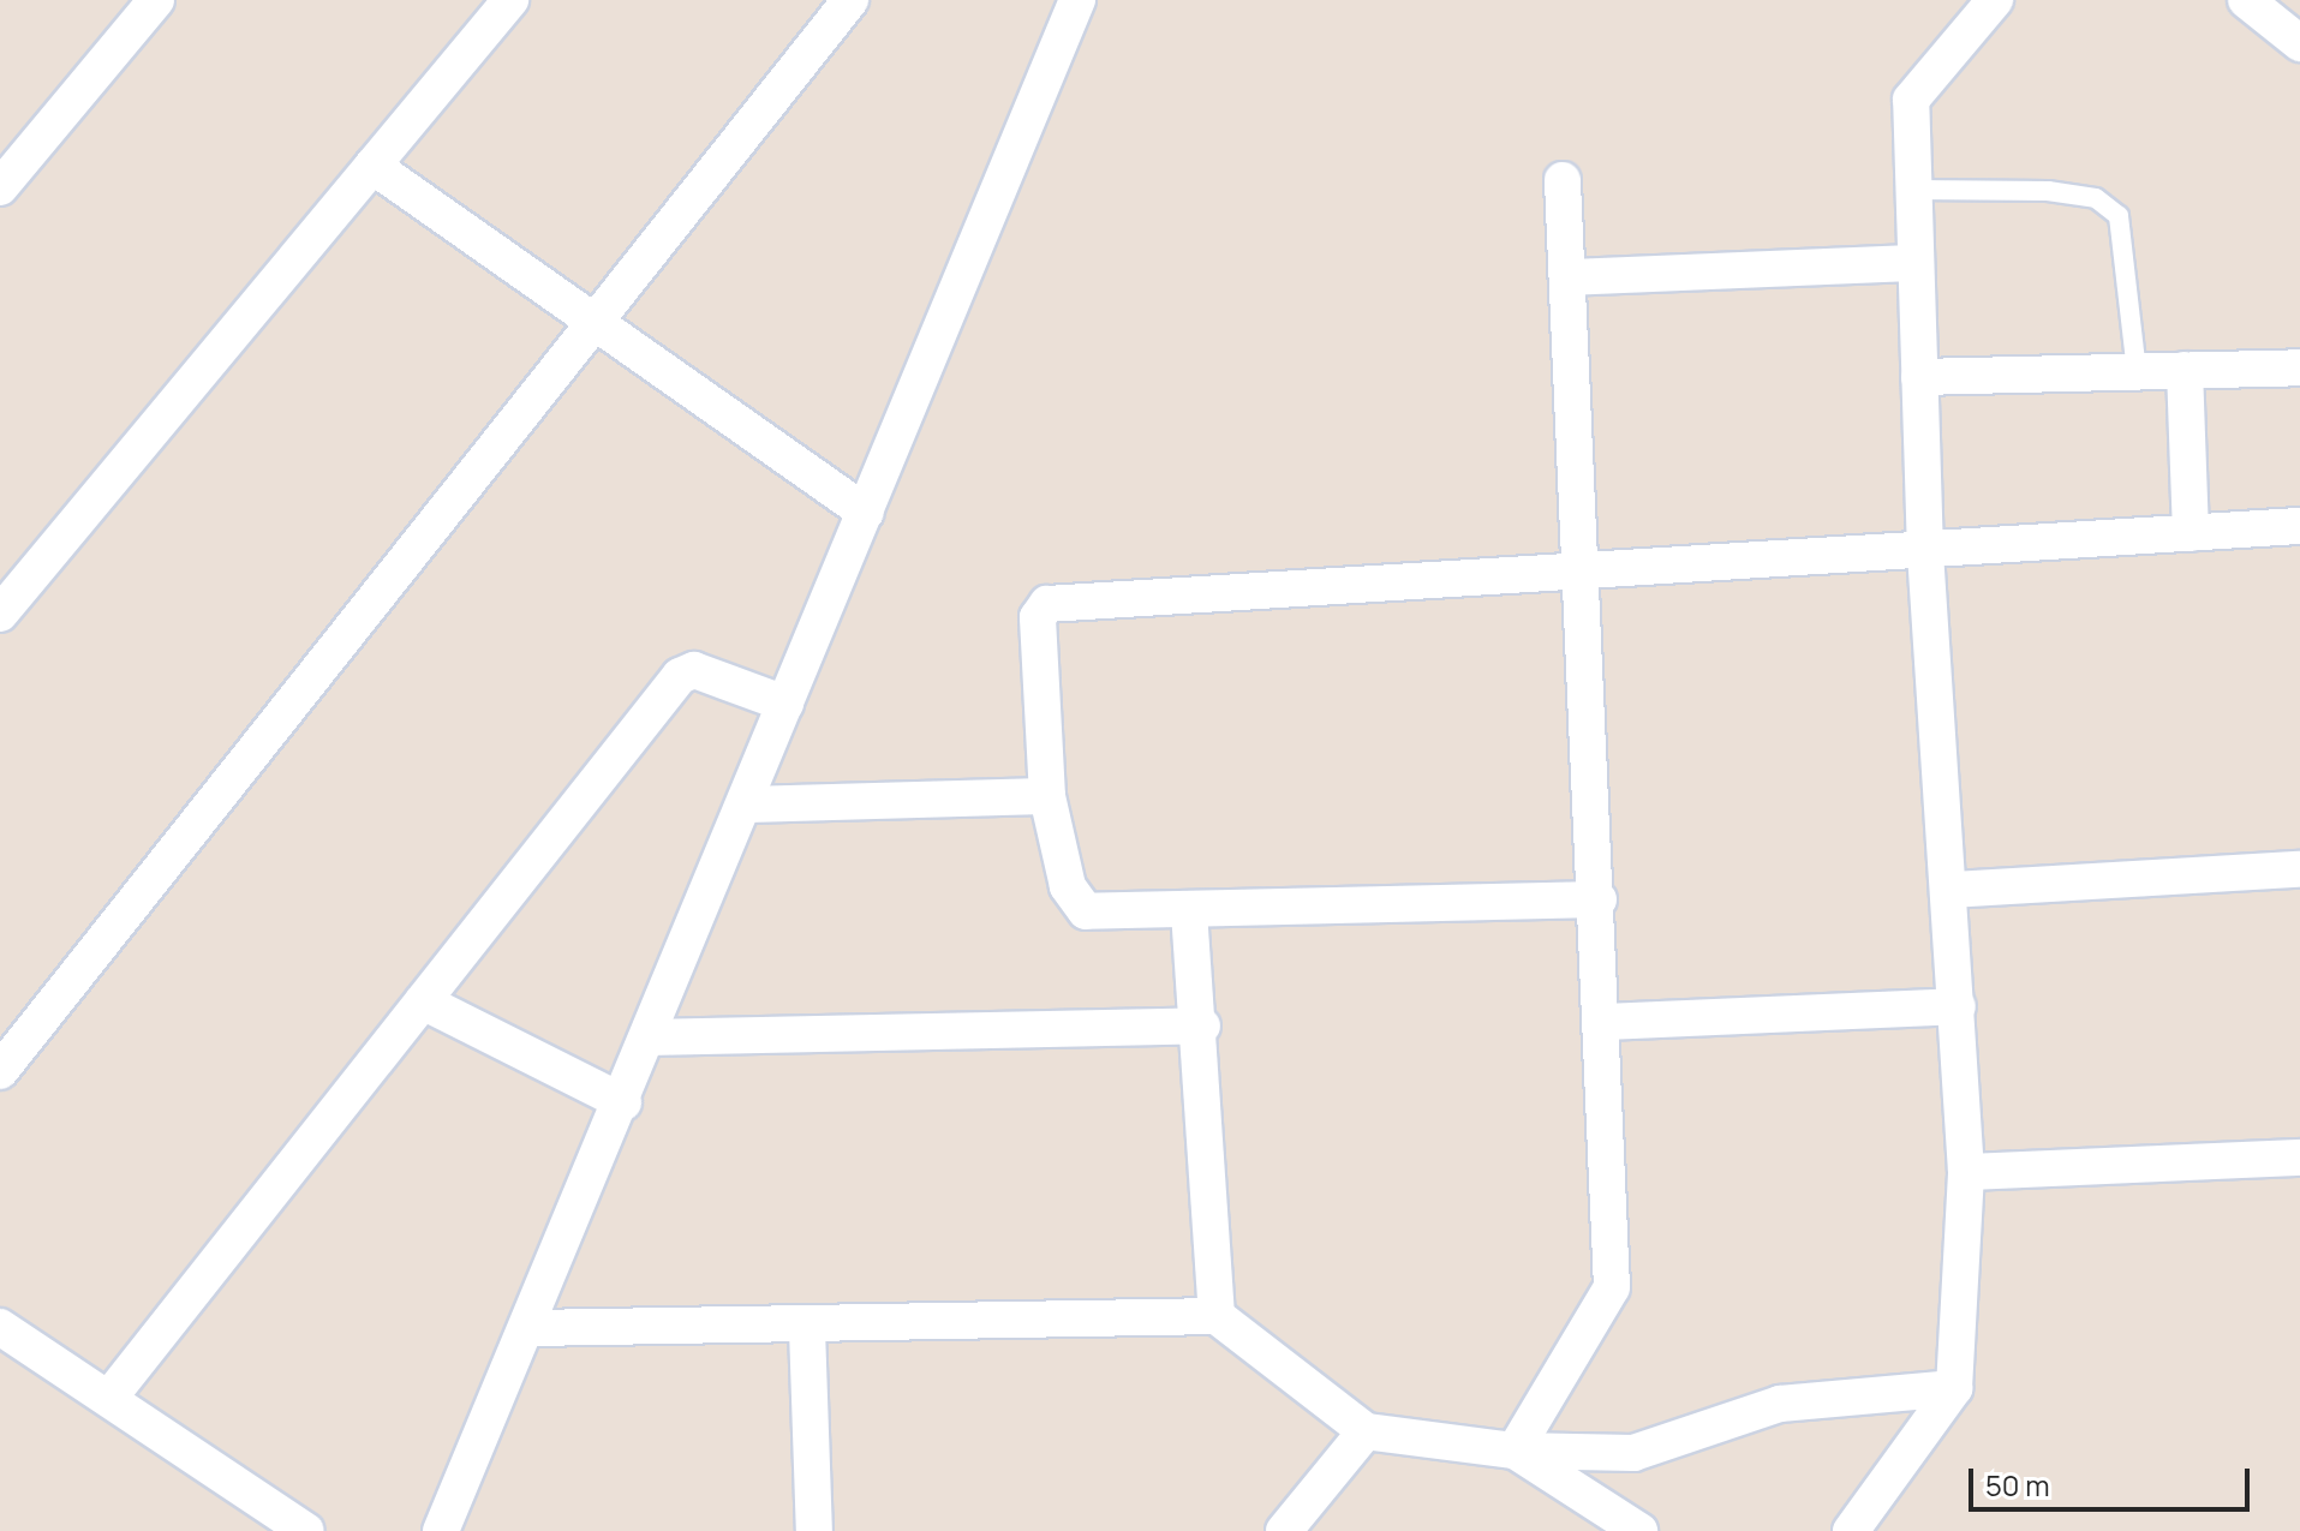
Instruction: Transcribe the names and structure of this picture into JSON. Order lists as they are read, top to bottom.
{
  "scale_bar": "50 m"
}
